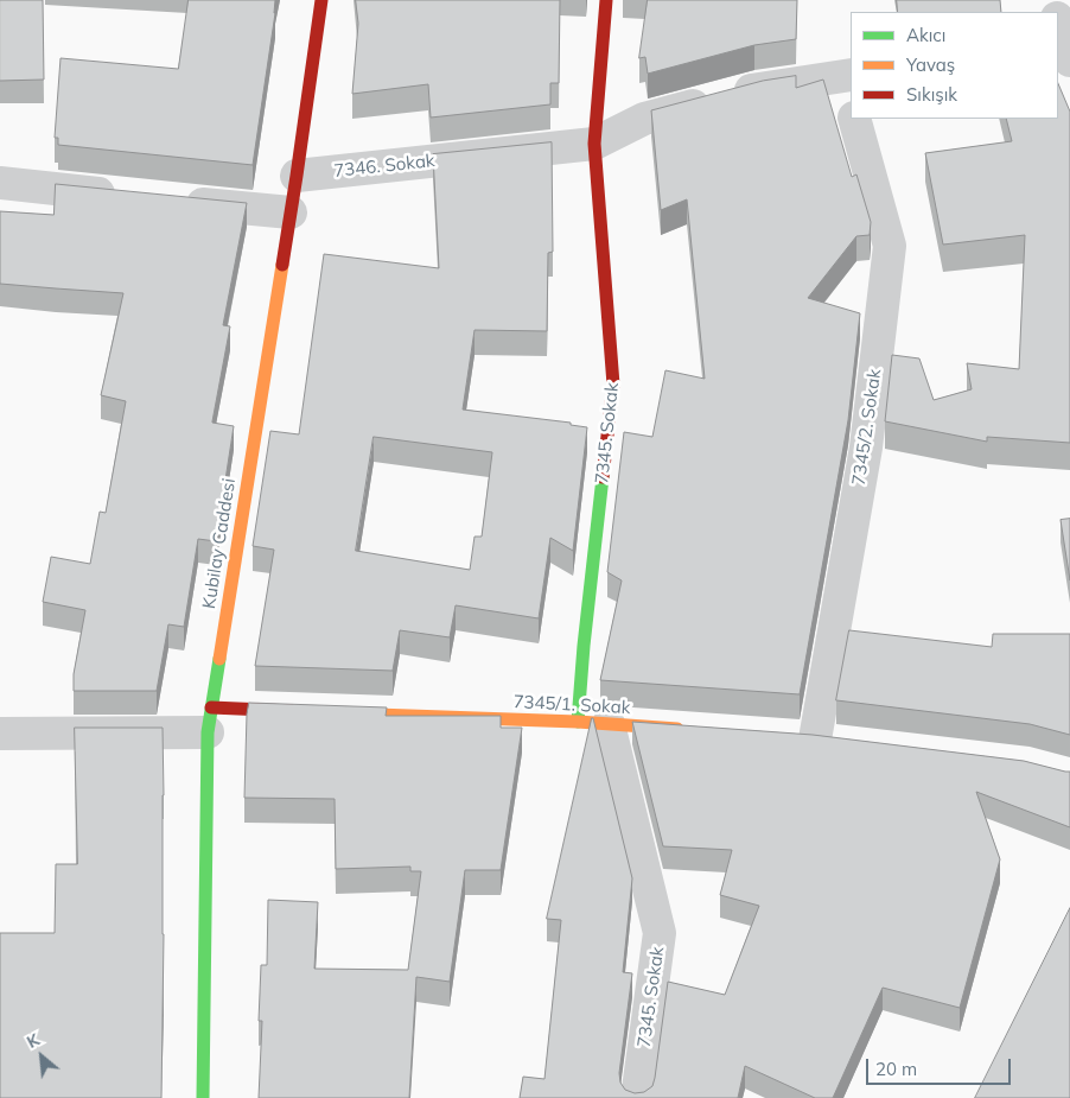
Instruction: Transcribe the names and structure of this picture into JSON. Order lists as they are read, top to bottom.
{
  "streets": {
    "street": [
      "7346. Sokak",
      "7345/2. Sokak",
      "7345. Sokak",
      "Kubilay Caddesi",
      "7345/1. Sokak"
    ]
  },
  "crossings": [
    ["7346. Sokak", "7345. Sokak"],
    ["7346. Sokak", "Kubilay Caddesi"],
    ["7345. Sokak", "7345/1. Sokak"]
  ],
  "legend": ["Akıcı", "Yavaş", "Sıkışık"],
  "scale_bar": "20 m",
  "north": "top left"
}
